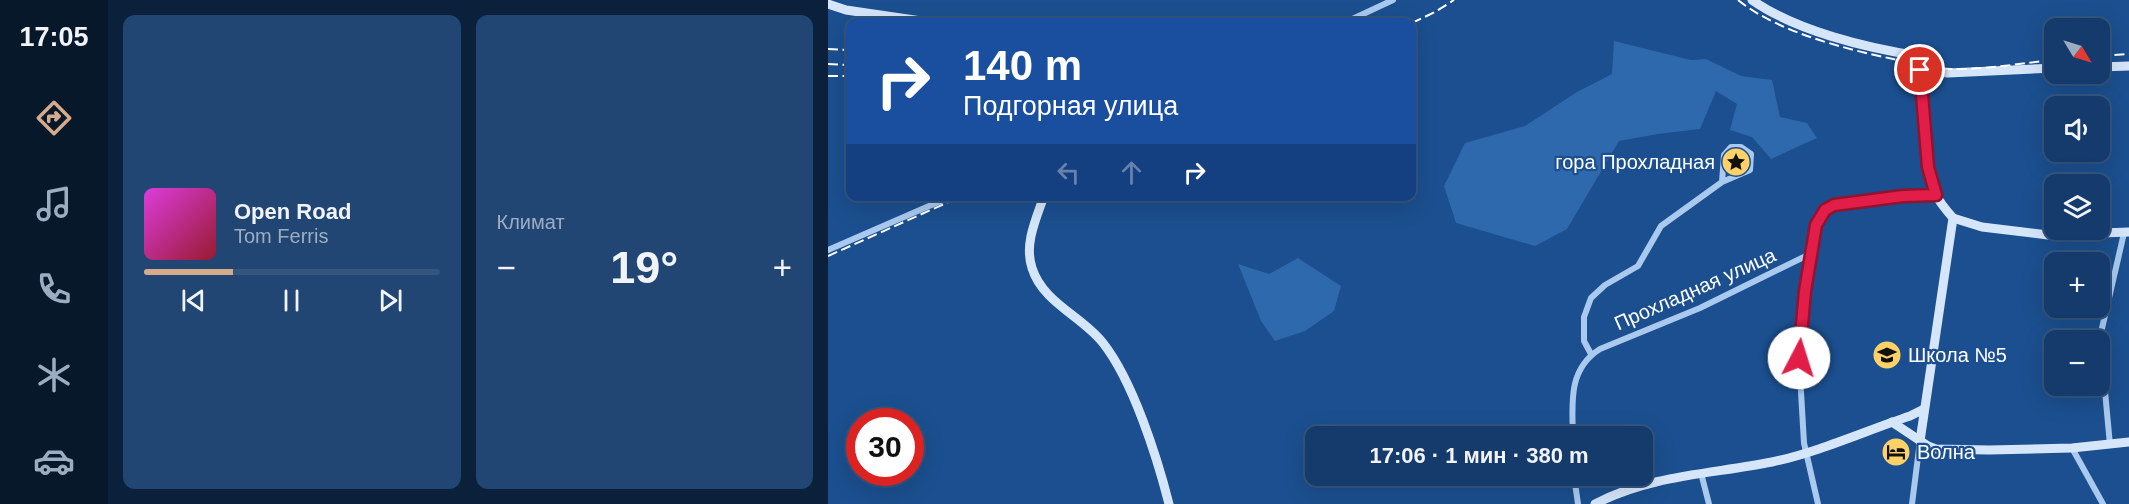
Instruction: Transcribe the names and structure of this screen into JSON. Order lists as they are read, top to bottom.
{
  "streets": {
    "street": ["Прохладная улица"]
  },
  "places": {
    "place": ["гора Прохладная"],
    "school or university": ["Школа №5"],
    "hotel": ["Волна"]
  },
  "north": "bottom right",
  "page": {
    "tabs": "17:05",
    "tile": "Климат",
    "map_buttons": ["+", "−"],
    "turn": ["140 m", "Подгорная улица"],
    "song": ["Open Road", "Tom Ferris"],
    "heat": ["−", "19°", "+"],
    "limit": "30",
    "trip": "17:06 · 1 мин · 380 m"
  }
}
